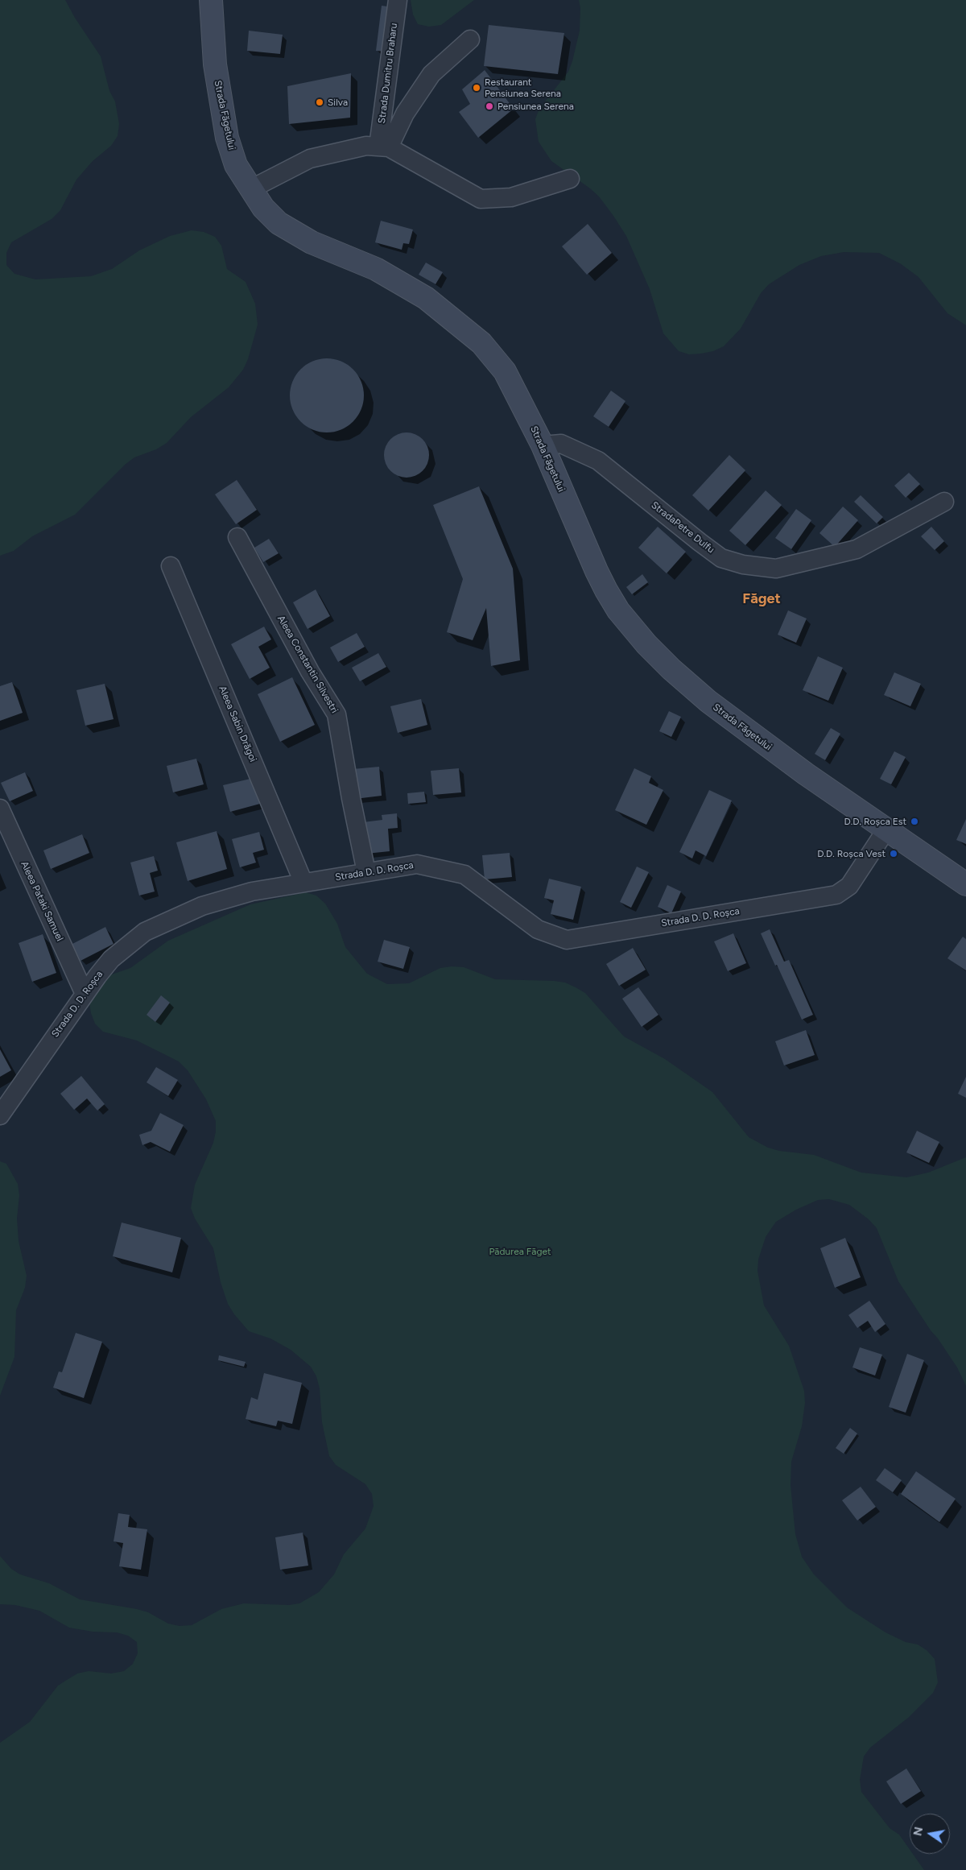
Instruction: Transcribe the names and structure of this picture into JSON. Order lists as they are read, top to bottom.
{
  "streets": {
    "main road": ["Strada Făgetului"],
    "street": [
      "Strada Dumitru Braharu",
      "StradaPetre Dulfu",
      "Aleea Constantin Silvestri",
      "Aleea Sabin Drăgoi",
      "Strada D. D. Roșca",
      "Aleea Pataki Samuel"
    ]
  },
  "crossings": [
    ["Strada Făgetului", "StradaPetre Dulfu"],
    ["Strada Făgetului", "Strada D. D. Roșca"],
    ["Aleea Constantin Silvestri", "Strada D. D. Roșca"],
    ["Aleea Sabin Drăgoi", "Strada D. D. Roșca"],
    ["Strada D. D. Roșca", "Aleea Pataki Samuel"]
  ],
  "districts": ["Făget"],
  "parks": ["Pădurea Făget"],
  "places": [
    "Restaurant Pensiunea Serena",
    "Silva",
    "Pensiunea Serena",
    "D.D. Roșca Est",
    "D.D. Roșca Vest"
  ],
  "north": "left"
}
